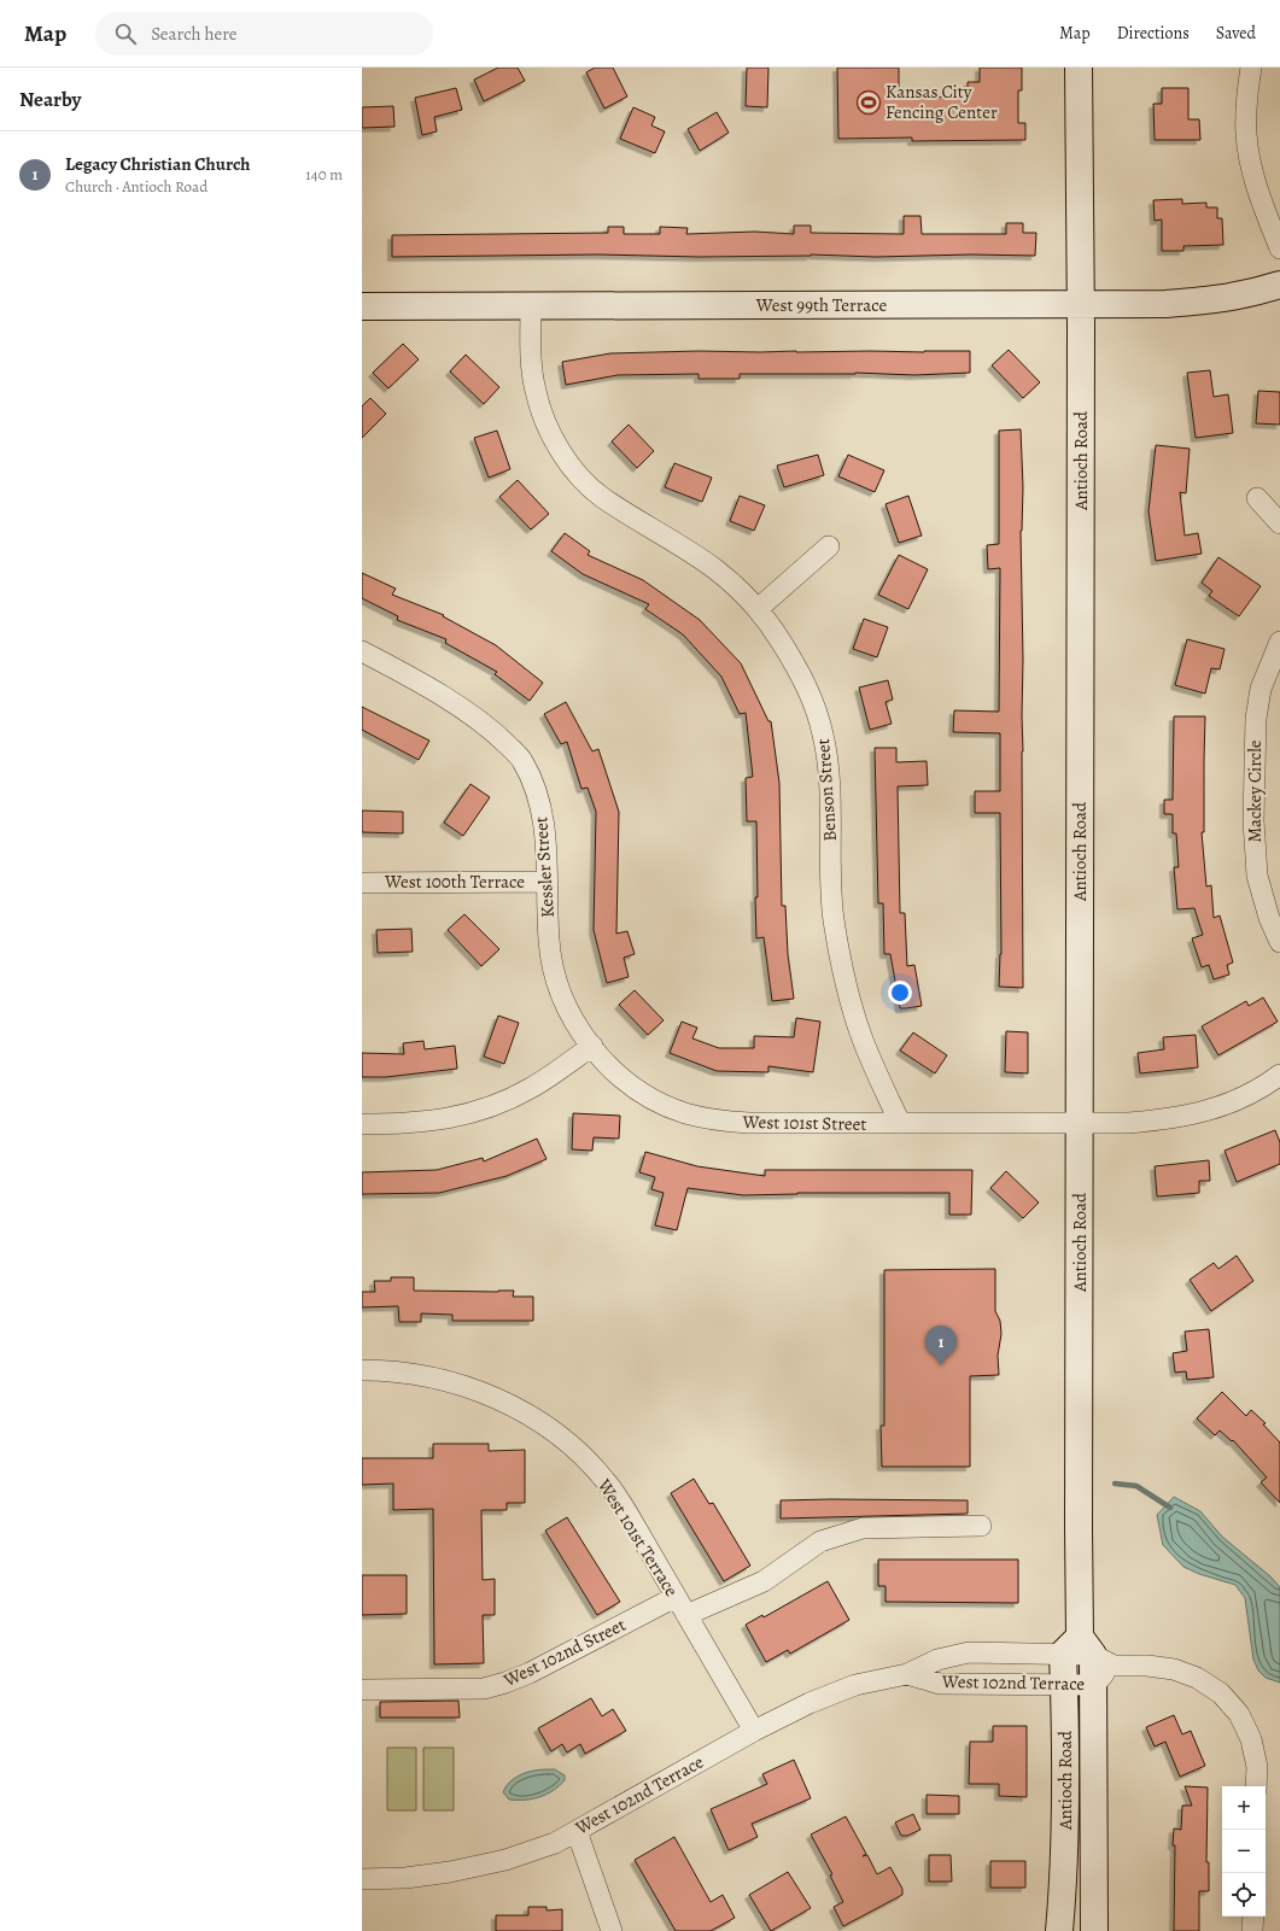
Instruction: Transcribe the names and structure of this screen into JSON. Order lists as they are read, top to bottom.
{
  "streets": {
    "main road": ["West 99th Terrace", "Antioch Road"],
    "street": [
      "Benson Street",
      "Mackey Circle",
      "Kessler Street",
      "West 100th Terrace",
      "West 101st Street",
      "West 101st Terrace",
      "West 102nd Street",
      "West 102nd Terrace"
    ]
  },
  "crossings": [
    ["West 99th Terrace", "Antioch Road"],
    ["West 99th Terrace", "Benson Street"],
    ["Antioch Road", "West 101st Street"],
    ["Antioch Road", "West 102nd Terrace"],
    ["Benson Street", "West 101st Street"],
    ["Kessler Street", "West 100th Terrace"],
    ["Kessler Street", "West 101st Street"],
    ["West 101st Terrace", "West 102nd Street"],
    ["West 101st Terrace", "West 102nd Terrace"]
  ],
  "places": {
    "sports": ["Kansas City Fencing Center"]
  },
  "page": {
    "header": "Map",
    "search": "Search here",
    "nav": ["Map", "Directions", "Saved"],
    "heading": "Nearby",
    "list": [
      {
        "mark": "1",
        "name": "Legacy Christian Church",
        "note": "Church · Antioch Road",
        "value": "140 m"
      }
    ],
    "pins": "1",
    "map_buttons": ["+", "−"]
  }
}
